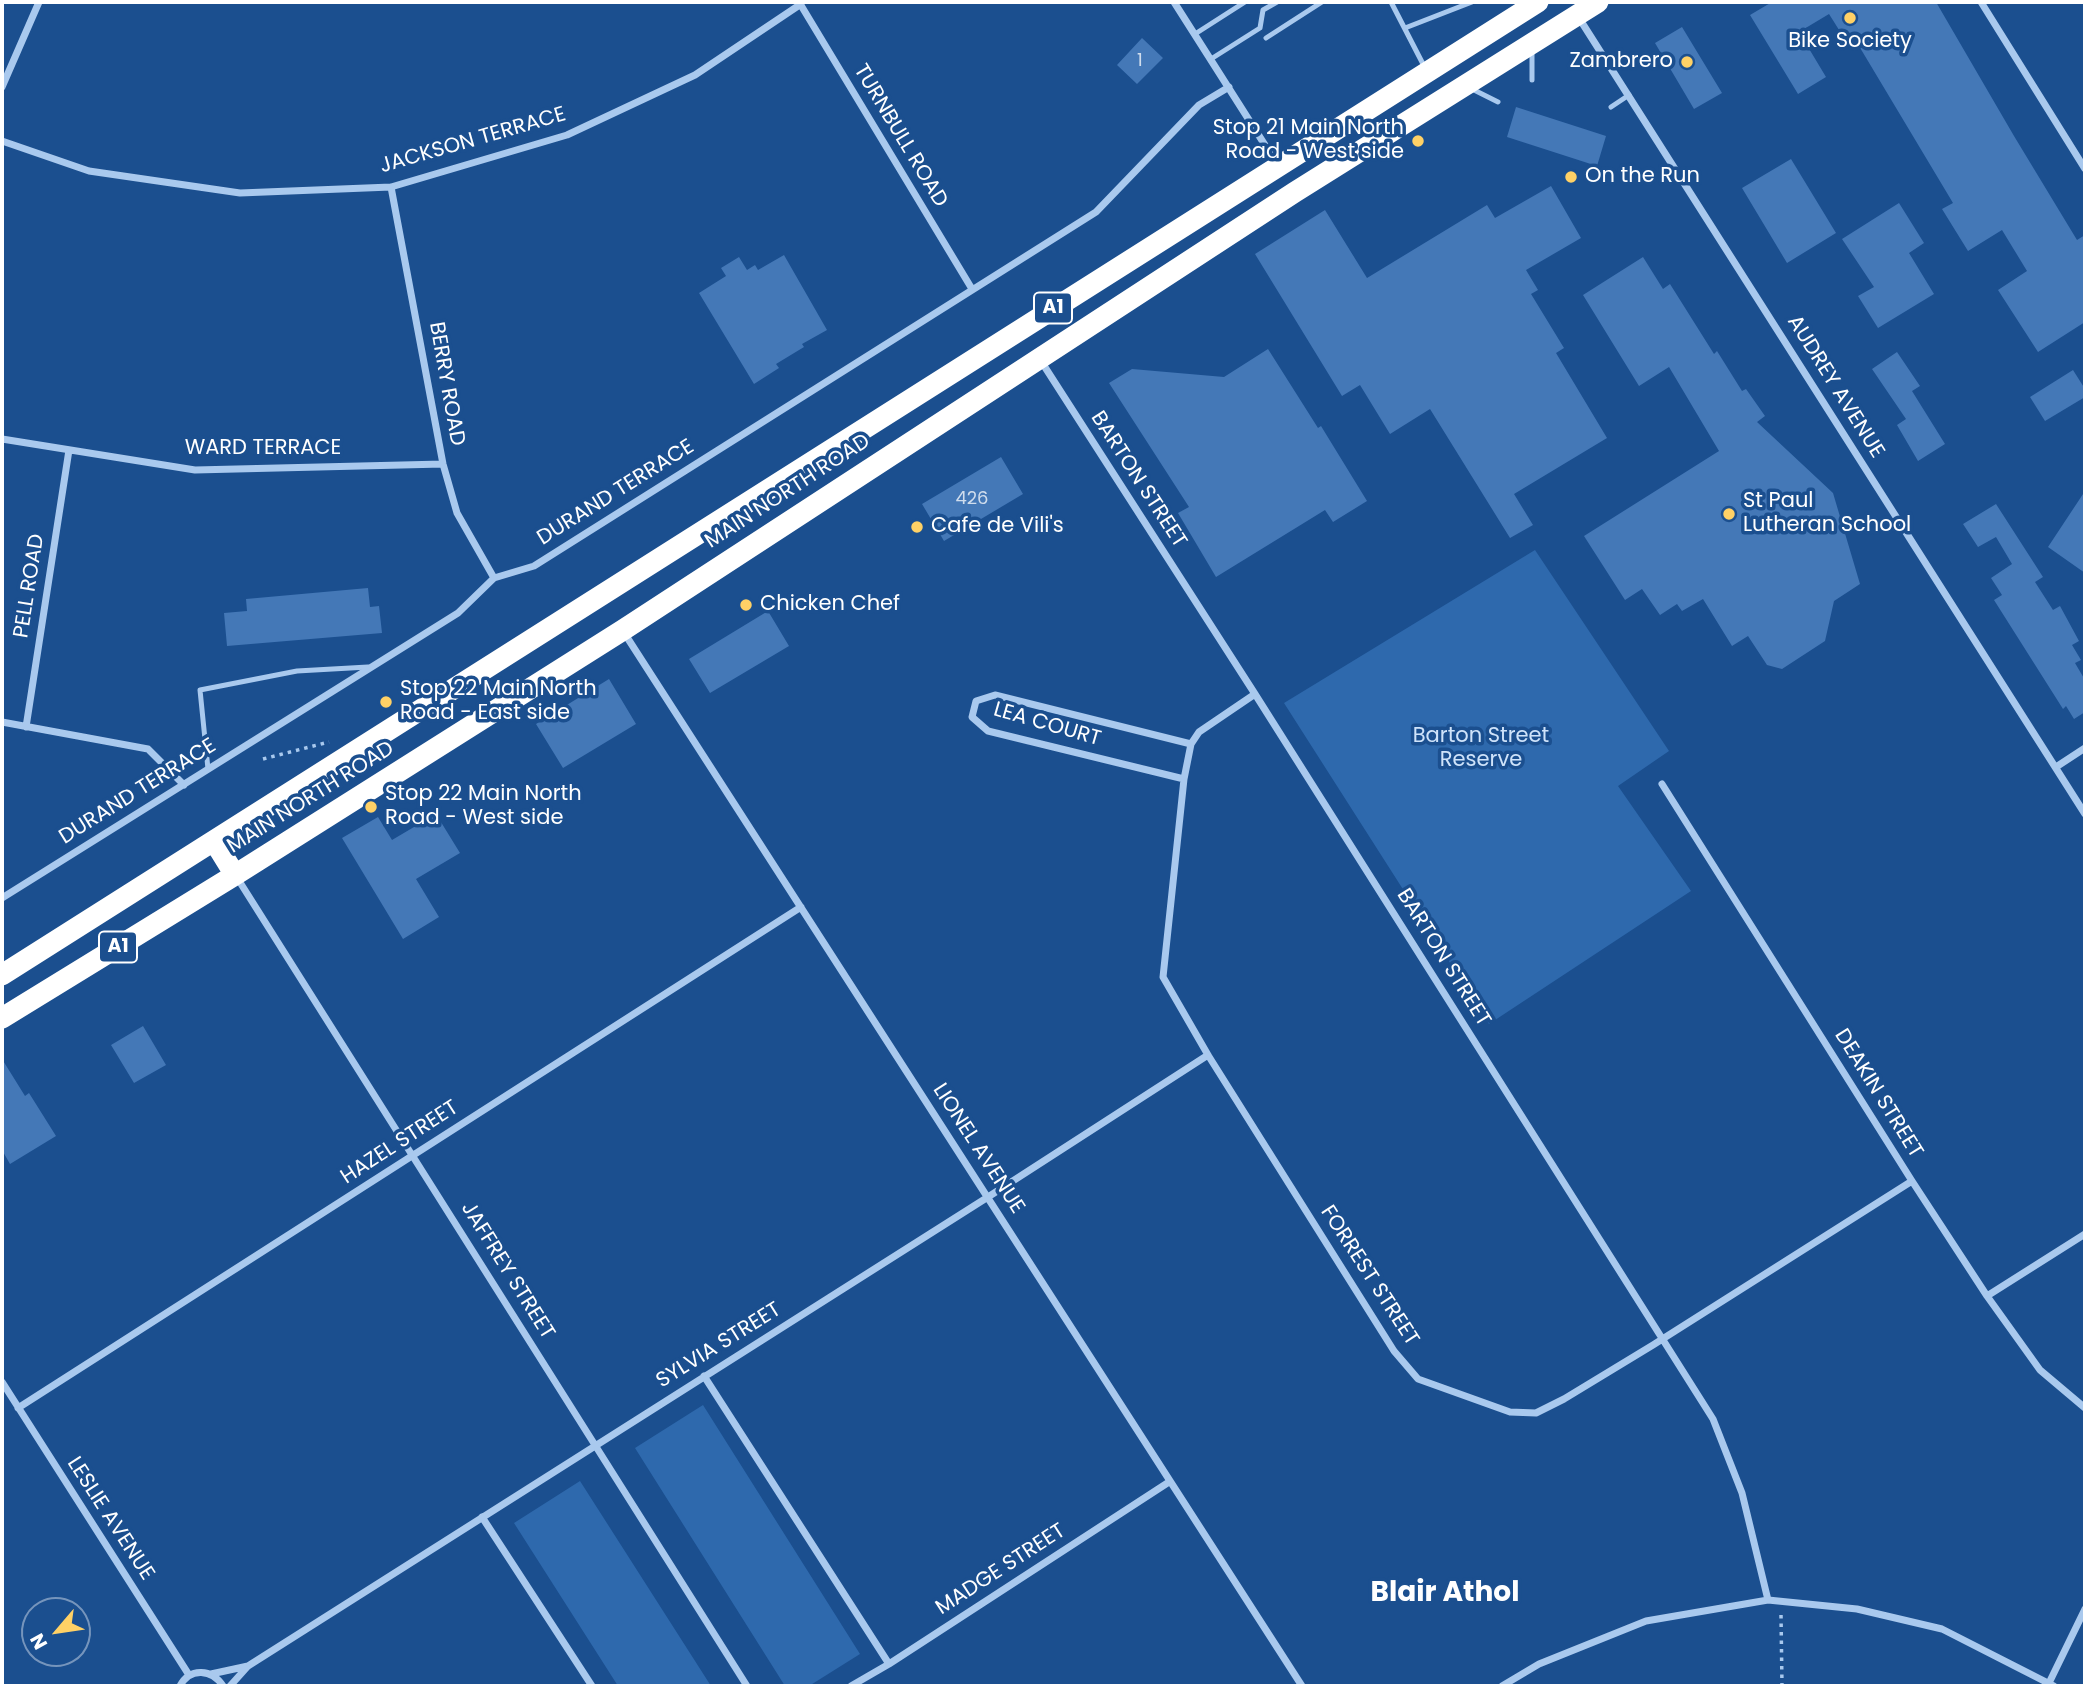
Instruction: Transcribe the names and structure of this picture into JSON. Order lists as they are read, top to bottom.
{
  "streets": {
    "highway": ["A1", "MAIN NORTH ROAD"],
    "street": [
      "TURNBULL ROAD",
      "JACKSON TERRACE",
      "BERRY ROAD",
      "AUDREY AVENUE",
      "WARD TERRACE",
      "BARTON STREET",
      "DURAND TERRACE",
      "PELL ROAD",
      "LEA COURT",
      "DEAKIN STREET",
      "HAZEL STREET",
      "LIONEL AVENUE",
      "JAFFREY STREET",
      "FORREST STREET",
      "SYLVIA STREET",
      "LESLIE AVENUE",
      "MADGE STREET"
    ]
  },
  "crossings": [
    ["TURNBULL ROAD", "JACKSON TERRACE"],
    ["TURNBULL ROAD", "DURAND TERRACE"],
    ["JACKSON TERRACE", "BERRY ROAD"],
    ["BERRY ROAD", "WARD TERRACE"],
    ["BERRY ROAD", "DURAND TERRACE"],
    ["AUDREY AVENUE", "MAIN NORTH ROAD"],
    ["WARD TERRACE", "PELL ROAD"],
    ["BARTON STREET", "MAIN NORTH ROAD"],
    ["BARTON STREET", "FORREST STREET"],
    ["MAIN NORTH ROAD", "LIONEL AVENUE"],
    ["MAIN NORTH ROAD", "JAFFREY STREET"],
    ["LEA COURT", "FORREST STREET"],
    ["DEAKIN STREET", "FORREST STREET"],
    ["HAZEL STREET", "LIONEL AVENUE"],
    ["HAZEL STREET", "JAFFREY STREET"],
    ["HAZEL STREET", "LESLIE AVENUE"],
    ["LIONEL AVENUE", "SYLVIA STREET"],
    ["LIONEL AVENUE", "MADGE STREET"],
    ["JAFFREY STREET", "SYLVIA STREET"],
    ["FORREST STREET", "SYLVIA STREET"],
    ["SYLVIA STREET", "LESLIE AVENUE"]
  ],
  "districts": ["Blair Athol"],
  "parks": ["Barton Street Reserve"],
  "places": [
    "Bike Society",
    "Zambrero",
    "Stop 21 Main North Road - West side",
    "On the Run",
    "St Paul Lutheran School",
    "Cafe de Vili's",
    "Chicken Chef",
    "Stop 22 Main North Road - East side",
    "Stop 22 Main North Road - West side"
  ],
  "house_numbers": ["1", "426"],
  "north": "bottom left"
}
